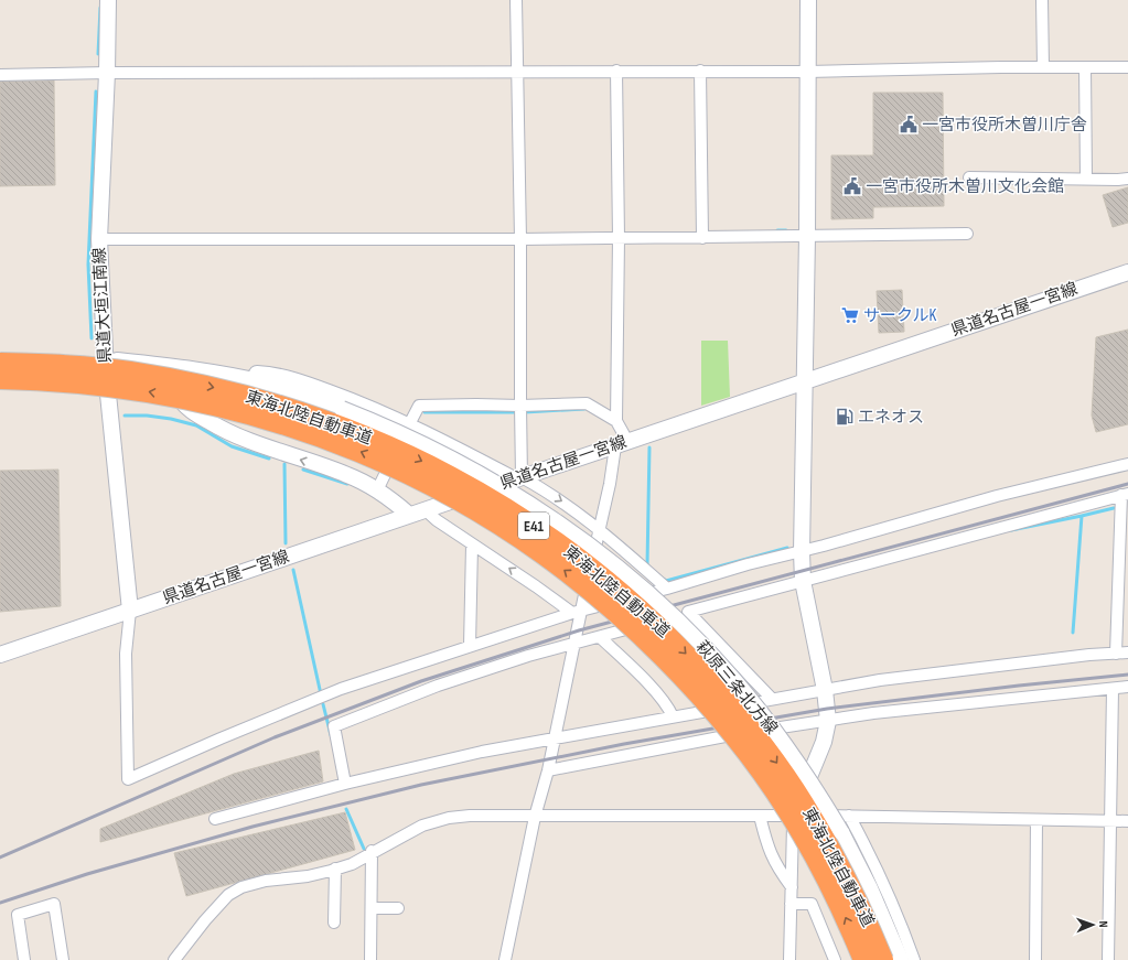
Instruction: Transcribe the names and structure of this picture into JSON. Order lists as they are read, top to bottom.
{
  "streets": {
    "highway": ["東海北陸自動車道", "E41"],
    "main road": ["県道大垣江南線", "県道名古屋一宮線", "萩原三条北方線"]
  },
  "crossings": [
    ["県道大垣江南線", "県道名古屋一宮線"],
    ["県道大垣江南線", "萩原三条北方線"]
  ],
  "places": {
    "public building": ["一宮市役所木曽川庁舎", "一宮市役所木曽川文化会館"],
    "supermarket": ["サークルK"],
    "fuel station": ["エネオス"]
  },
  "north": "right"
}
